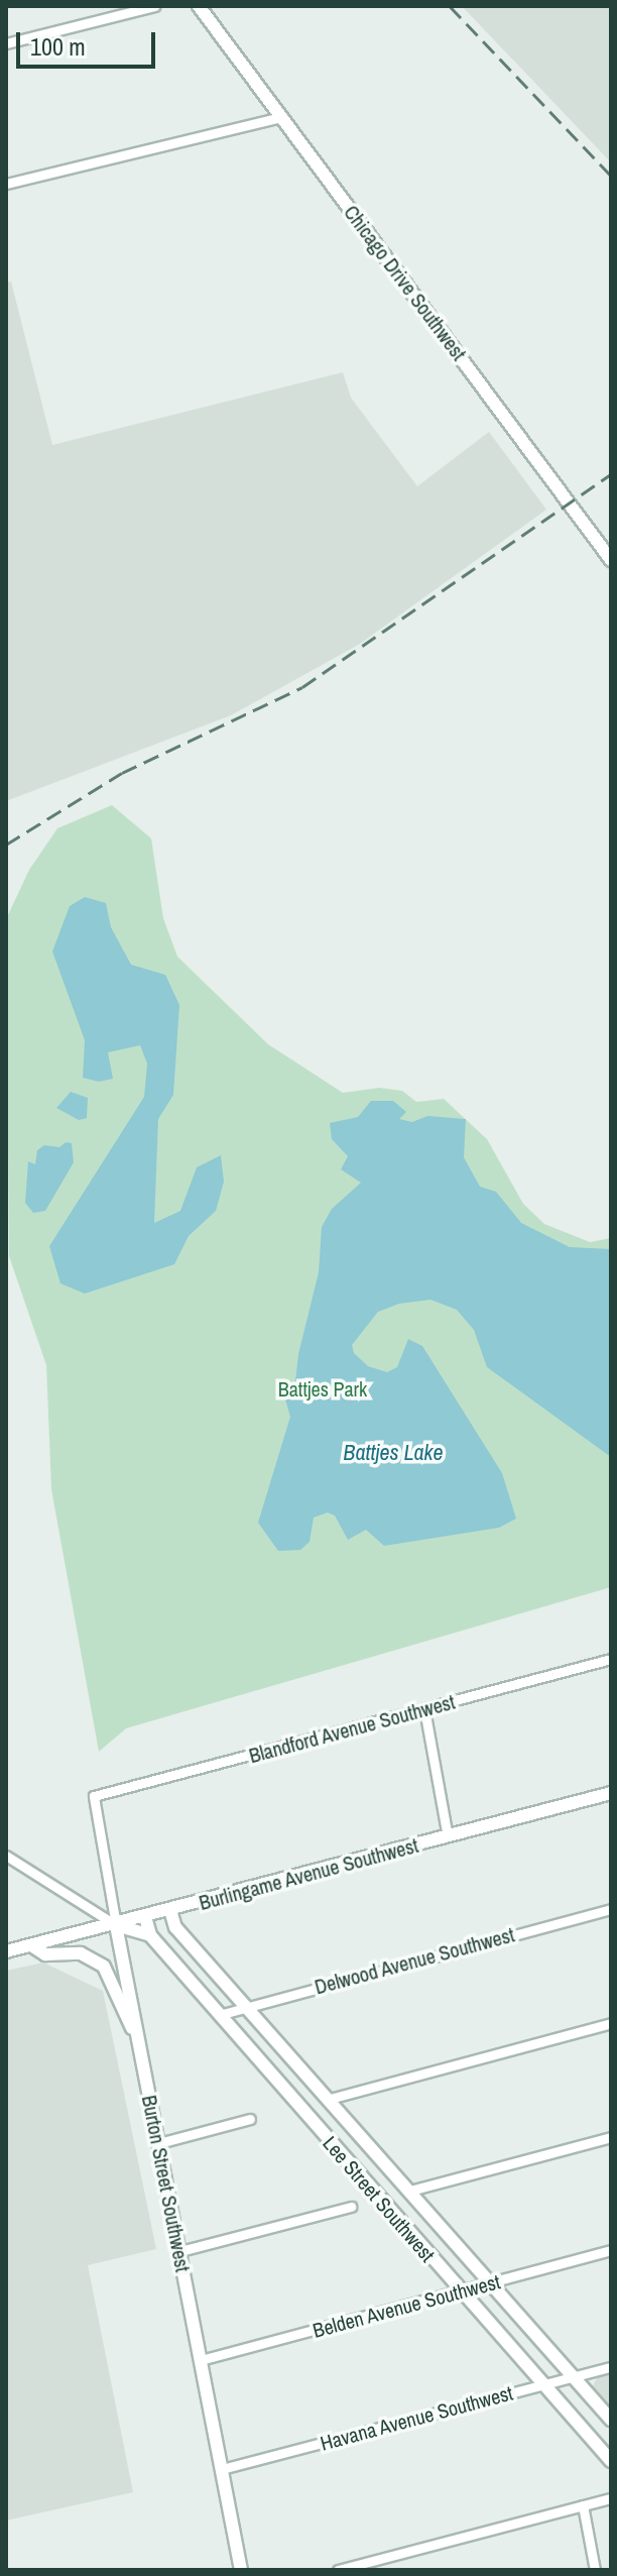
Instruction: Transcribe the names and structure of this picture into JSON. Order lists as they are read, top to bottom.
{
  "streets": {
    "street": [
      "Chicago Drive Southwest",
      "Blandford Avenue Southwest",
      "Burlingame Avenue Southwest",
      "Delwood Avenue Southwest",
      "Burton Street Southwest",
      "Lee Street Southwest",
      "Belden Avenue Southwest",
      "Havana Avenue Southwest"
    ]
  },
  "crossings": [
    ["Blandford Avenue Southwest", "Burton Street Southwest"],
    ["Burlingame Avenue Southwest", "Burton Street Southwest"],
    ["Burlingame Avenue Southwest", "Lee Street Southwest"],
    ["Delwood Avenue Southwest", "Lee Street Southwest"],
    ["Burton Street Southwest", "Belden Avenue Southwest"],
    ["Burton Street Southwest", "Havana Avenue Southwest"],
    ["Lee Street Southwest", "Belden Avenue Southwest"],
    ["Lee Street Southwest", "Havana Avenue Southwest"]
  ],
  "water": ["Battjes Lake"],
  "parks": ["Battjes Park"],
  "scale_bar": "100 m"
}
